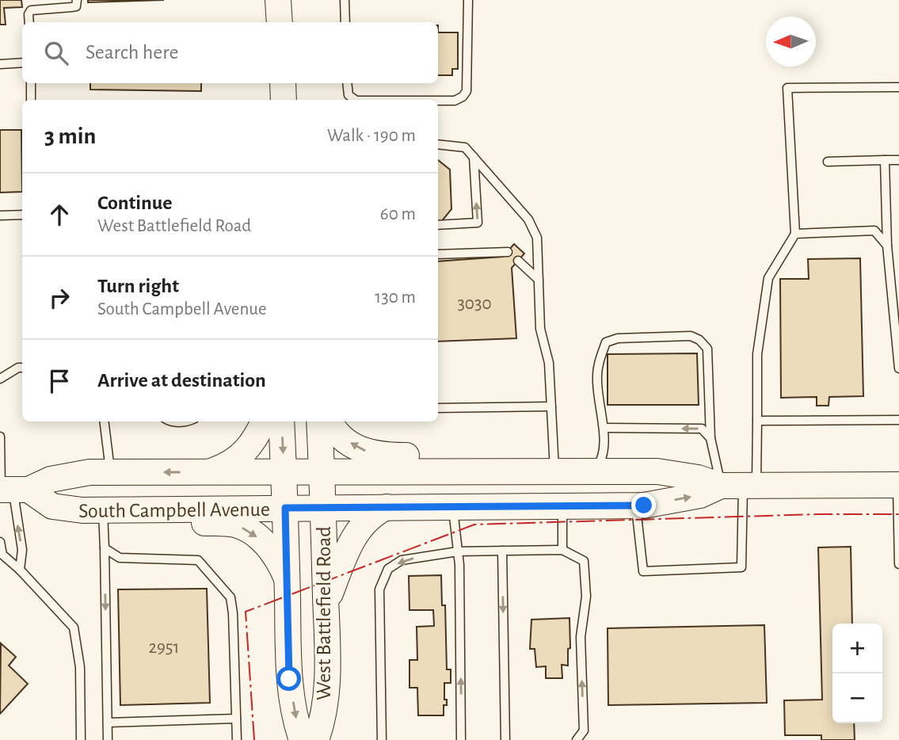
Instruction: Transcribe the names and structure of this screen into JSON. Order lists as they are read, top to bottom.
{
  "streets": {
    "main road": ["South Campbell Avenue", "West Battlefield Road"]
  },
  "crossings": [
    ["South Campbell Avenue", "West Battlefield Road"]
  ],
  "house_numbers": ["3030", "2951"],
  "north": "left",
  "page": {
    "search": "Search here",
    "heading": ["3 min", "Walk · 190 m"],
    "list": [
      ["Continue", "West Battlefield Road", "60 m"],
      ["Turn right", "South Campbell Avenue", "130 m"],
      "Arrive at destination"
    ],
    "map_buttons": ["+", "−"]
  }
}
